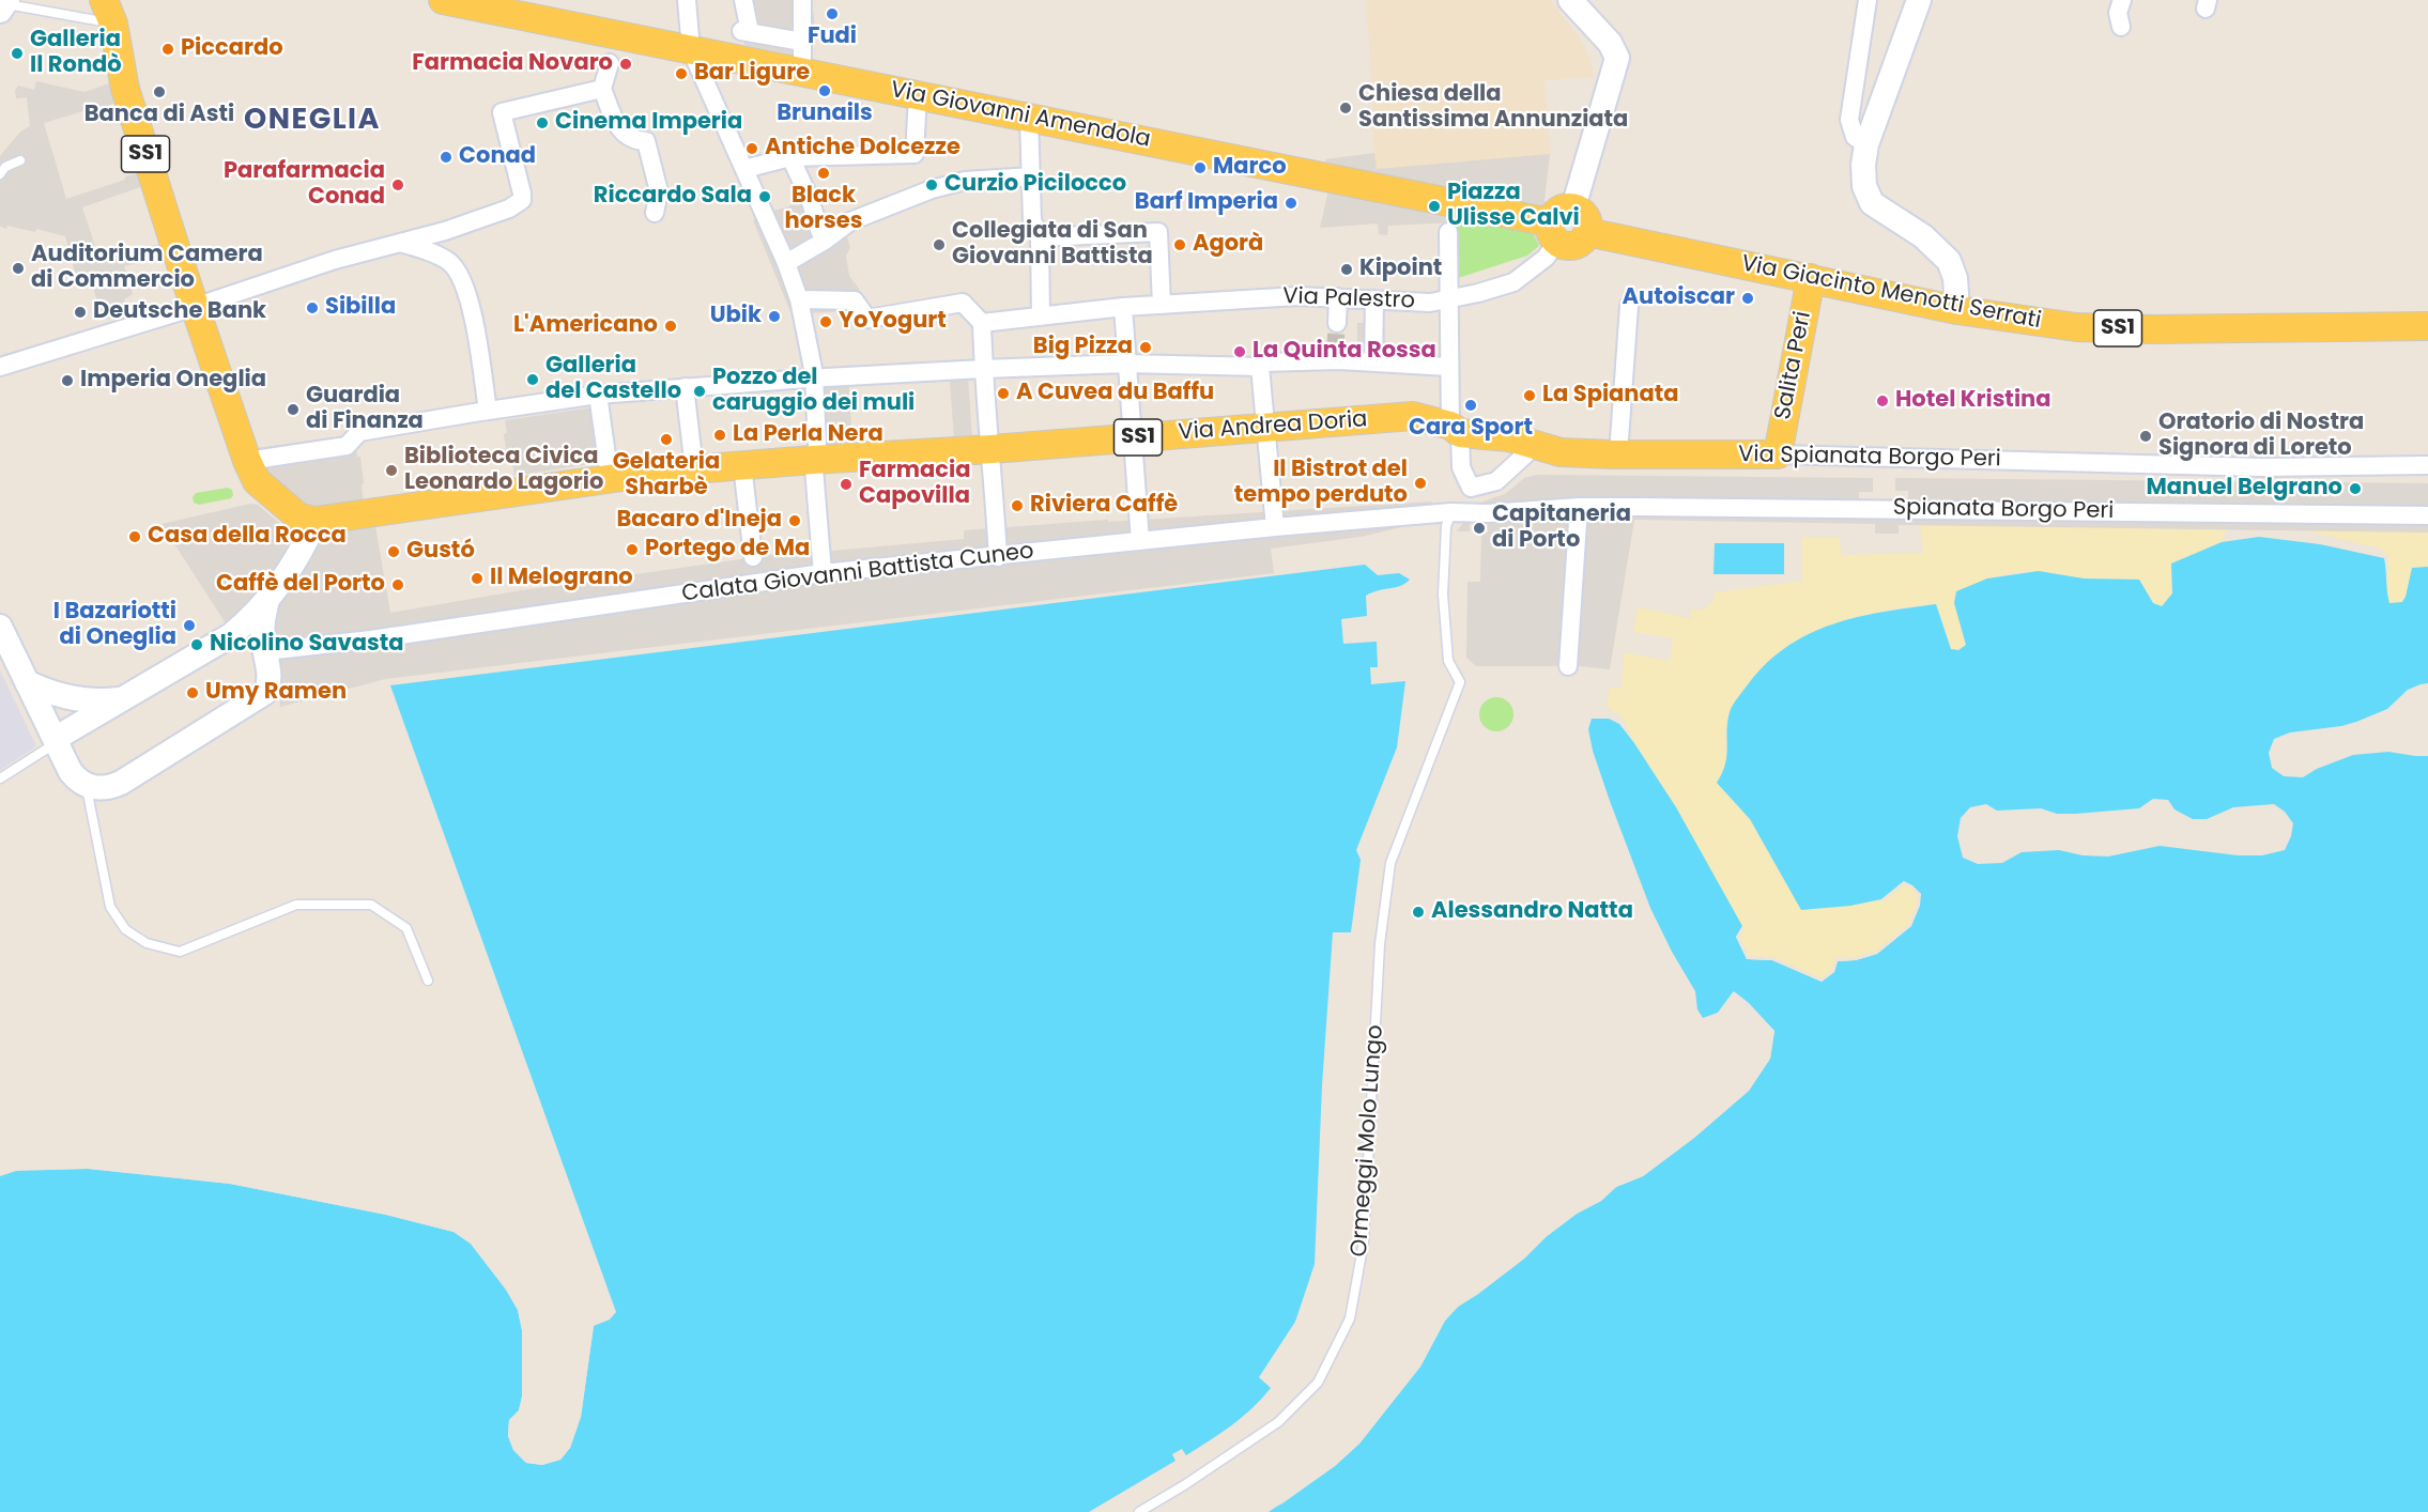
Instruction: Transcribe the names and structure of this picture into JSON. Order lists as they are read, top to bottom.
{
  "streets": {
    "main road": [
      "Via Giovanni Amendola",
      "SS1",
      "Via Giacinto Menotti Serrati",
      "Salita Peri",
      "Via Andrea Doria",
      "Via Spianata Borgo Peri"
    ],
    "street": ["Via Palestro", "Spianata Borgo Peri", "Calata Giovanni Battista Cuneo"],
    "lane": ["Ormeggi Molo Lungo"]
  },
  "crossings": [
    ["Via Giovanni Amendola", "Via Giacinto Menotti Serrati"],
    ["Via Giovanni Amendola", "Via Palestro"],
    ["SS1", "Via Andrea Doria"],
    ["SS1", "Via Spianata Borgo Peri"],
    ["Via Giacinto Menotti Serrati", "Via Palestro"],
    ["Via Giacinto Menotti Serrati", "Salita Peri"],
    ["Salita Peri", "Via Spianata Borgo Peri"],
    ["Spianata Borgo Peri", "Calata Giovanni Battista Cuneo"],
    ["Spianata Borgo Peri", "Ormeggi Molo Lungo"],
    ["Calata Giovanni Battista Cuneo", "Ormeggi Molo Lungo"]
  ],
  "districts": ["ONEGLIA"],
  "places": [
    "Fudi",
    "Piccardo",
    "Galleria Il Rondò",
    "Farmacia Novaro",
    "Bar Ligure",
    "Brunails",
    "Banca di Asti",
    "Chiesa della Santissima Annunziata",
    "Cinema Imperia",
    "Antiche Dolcezze",
    "Conad",
    "Marco",
    "Black horses",
    "Parafarmacia Conad",
    "Curzio Picilocco",
    "Riccardo Sala",
    "Barf Imperia",
    "Piazza Ulisse Calvi",
    "Collegiata di San Giovanni Battista",
    "Agorà",
    "Auditorium Camera di Commercio",
    "Kipoint",
    "Autoiscar",
    "Sibilla",
    "Deutsche Bank",
    "Ubik",
    "YoYogurt",
    "L'Americano",
    "Big Pizza",
    "La Quinta Rossa",
    "Galleria del Castello",
    "Imperia Oneglia",
    "Pozzo del caruggio dei muli",
    "A Cuvea du Baffu",
    "La Spianata",
    "Hotel Kristina",
    "Cara Sport",
    "Guardia di Finanza",
    "La Perla Nera",
    "Oratorio di Nostra Signora di Loreto",
    "Gelateria Sharbè",
    "Biblioteca Civica Leonardo Lagorio",
    "Il Bistrot del tempo perduto",
    "Farmacia Capovilla",
    "Manuel Belgrano",
    "Riviera Caffè",
    "Bacaro d'Ineja",
    "Capitaneria di Porto",
    "Casa della Rocca",
    "Portego de Ma",
    "Gustó",
    "Il Melograno",
    "Caffè del Porto",
    "I Bazariotti di Oneglia",
    "Nicolino Savasta",
    "Umy Ramen",
    "Alessandro Natta"
  ]
}
